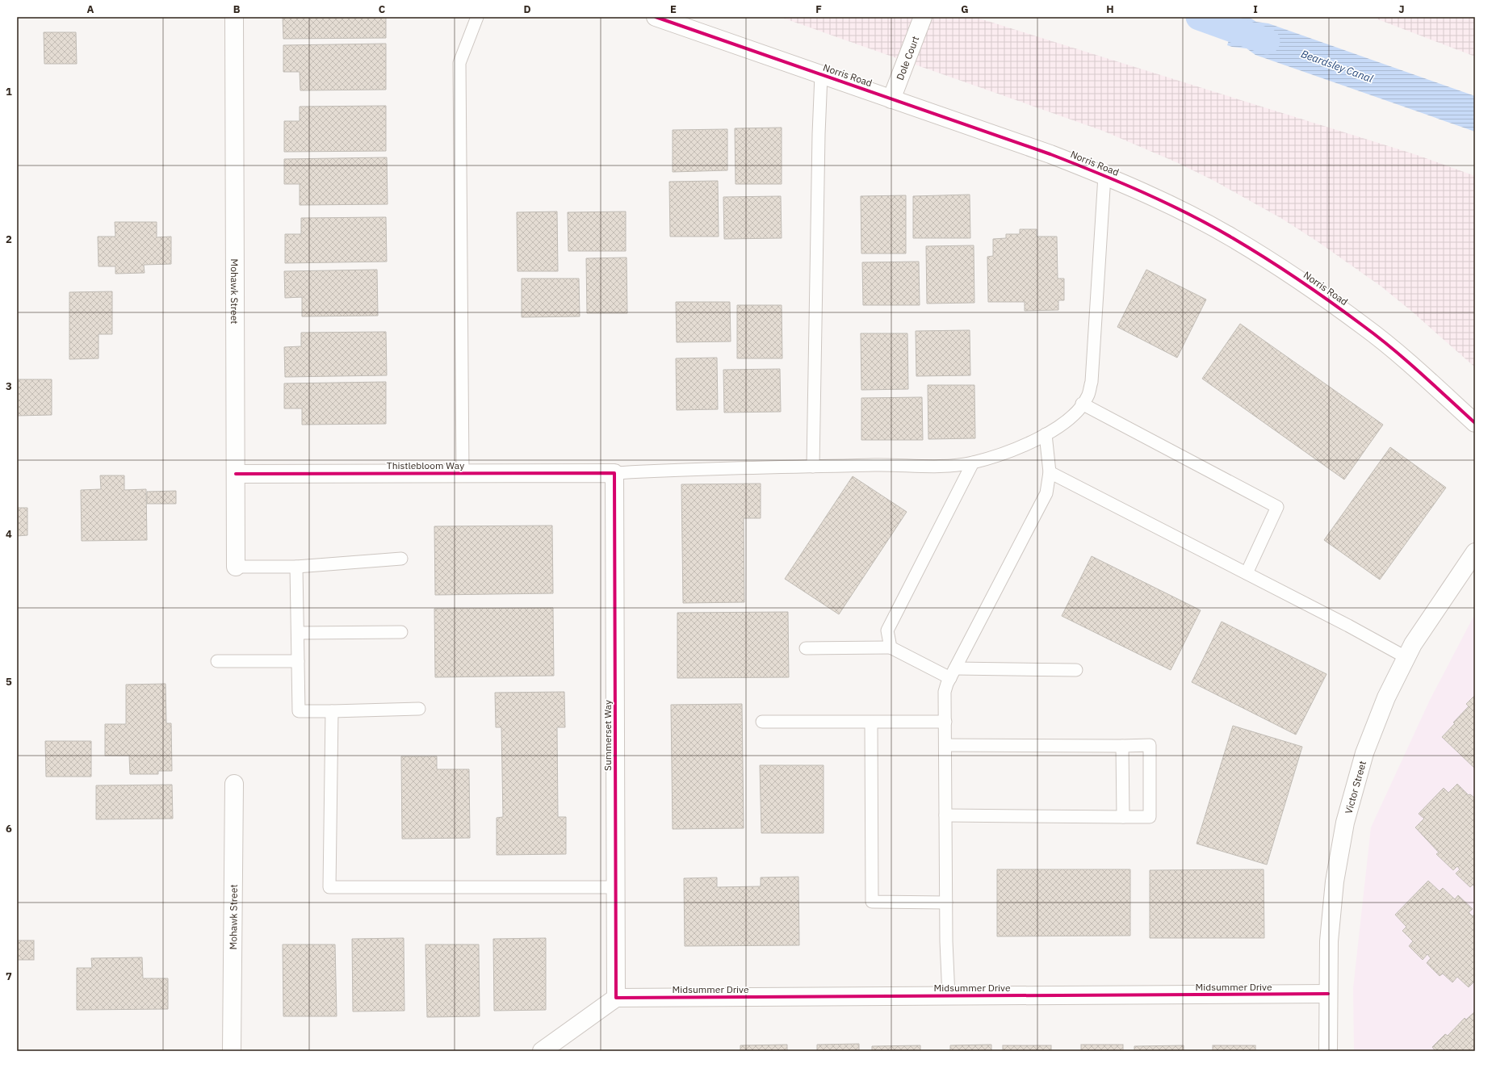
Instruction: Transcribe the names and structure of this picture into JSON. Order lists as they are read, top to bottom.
{
  "streets": {
    "street": [
      "Dole Court",
      "Norris Road",
      "Mohawk Street",
      "Thistlebloom Way",
      "Summerset Way",
      "Victor Street",
      "Midsummer Drive"
    ]
  },
  "crossings": [
    ["Dole Court", "Norris Road"],
    ["Mohawk Street", "Thistlebloom Way"],
    ["Thistlebloom Way", "Summerset Way"],
    ["Summerset Way", "Midsummer Drive"],
    ["Victor Street", "Midsummer Drive"]
  ],
  "water": ["Beardsley Canal"],
  "grid": {
    "columns": [
      "A",
      "B",
      "C",
      "D",
      "E",
      "F",
      "G",
      "H",
      "I",
      "J"
    ],
    "rows": [
      "1",
      "2",
      "3",
      "4",
      "5",
      "6",
      "7"
    ]
  }
}
